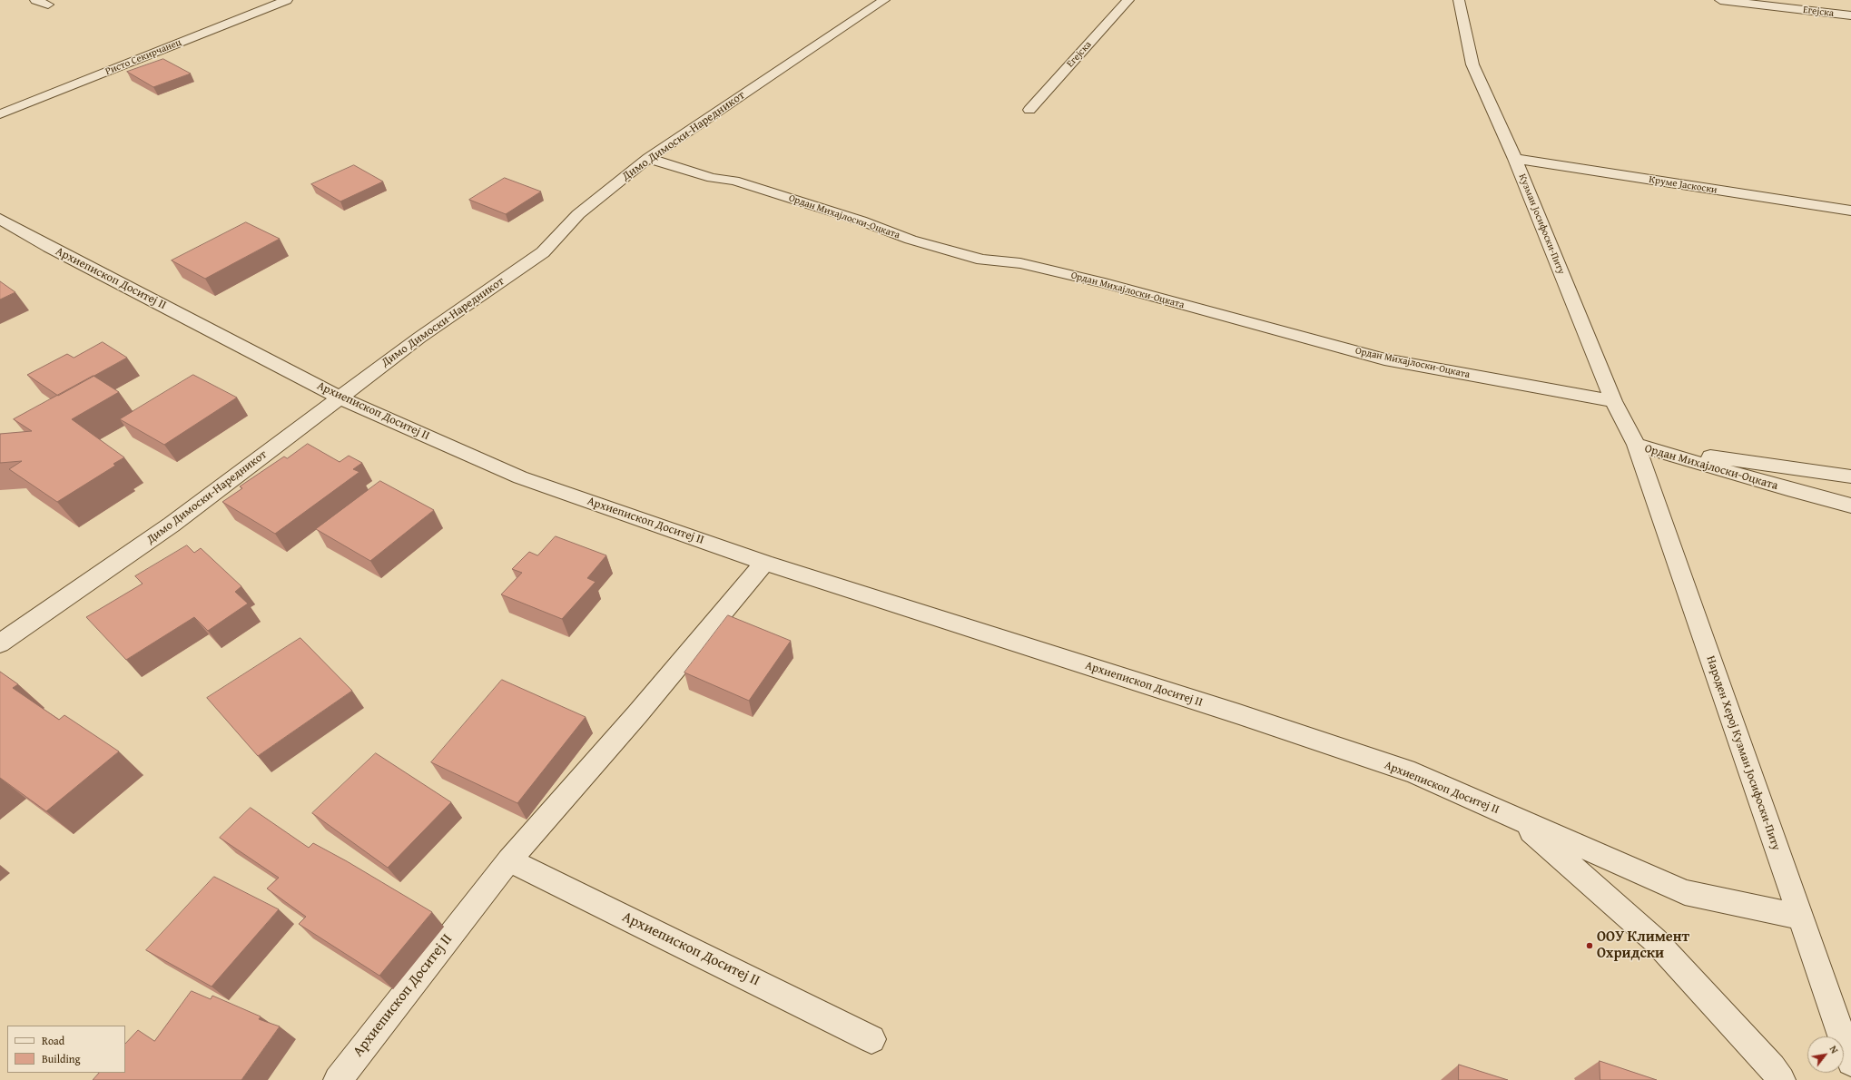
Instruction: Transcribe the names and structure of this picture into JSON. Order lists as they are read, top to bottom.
{
  "streets": {
    "street": [
      "Егејска",
      "Ристо Секирчанец",
      "Димо Димоски-Наредникот",
      "Круме Јаскоски",
      "Ордан Михајлоски-Оцката",
      "Кузман Јосифоски-Питу",
      "Архиепископ Доситеј II",
      "Народен Херој Кузман Јосифоски-Питу"
    ]
  },
  "crossings": [
    ["Димо Димоски-Наредникот", "Ордан Михајлоски-Оцката"],
    ["Димо Димоски-Наредникот", "Архиепископ Доситеј II"],
    ["Круме Јаскоски", "Кузман Јосифоски-Питу"],
    ["Ордан Михајлоски-Оцката", "Кузман Јосифоски-Питу"],
    ["Ордан Михајлоски-Оцката", "Народен Херој Кузман Јосифоски-Питу"],
    ["Кузман Јосифоски-Питу", "Народен Херој Кузман Јосифоски-Питу"],
    ["Архиепископ Доситеј II", "Народен Херој Кузман Јосифоски-Питу"]
  ],
  "places": ["ООУ Климент Охридски"],
  "legend": ["Road", "Building"],
  "north": "top right"
}
